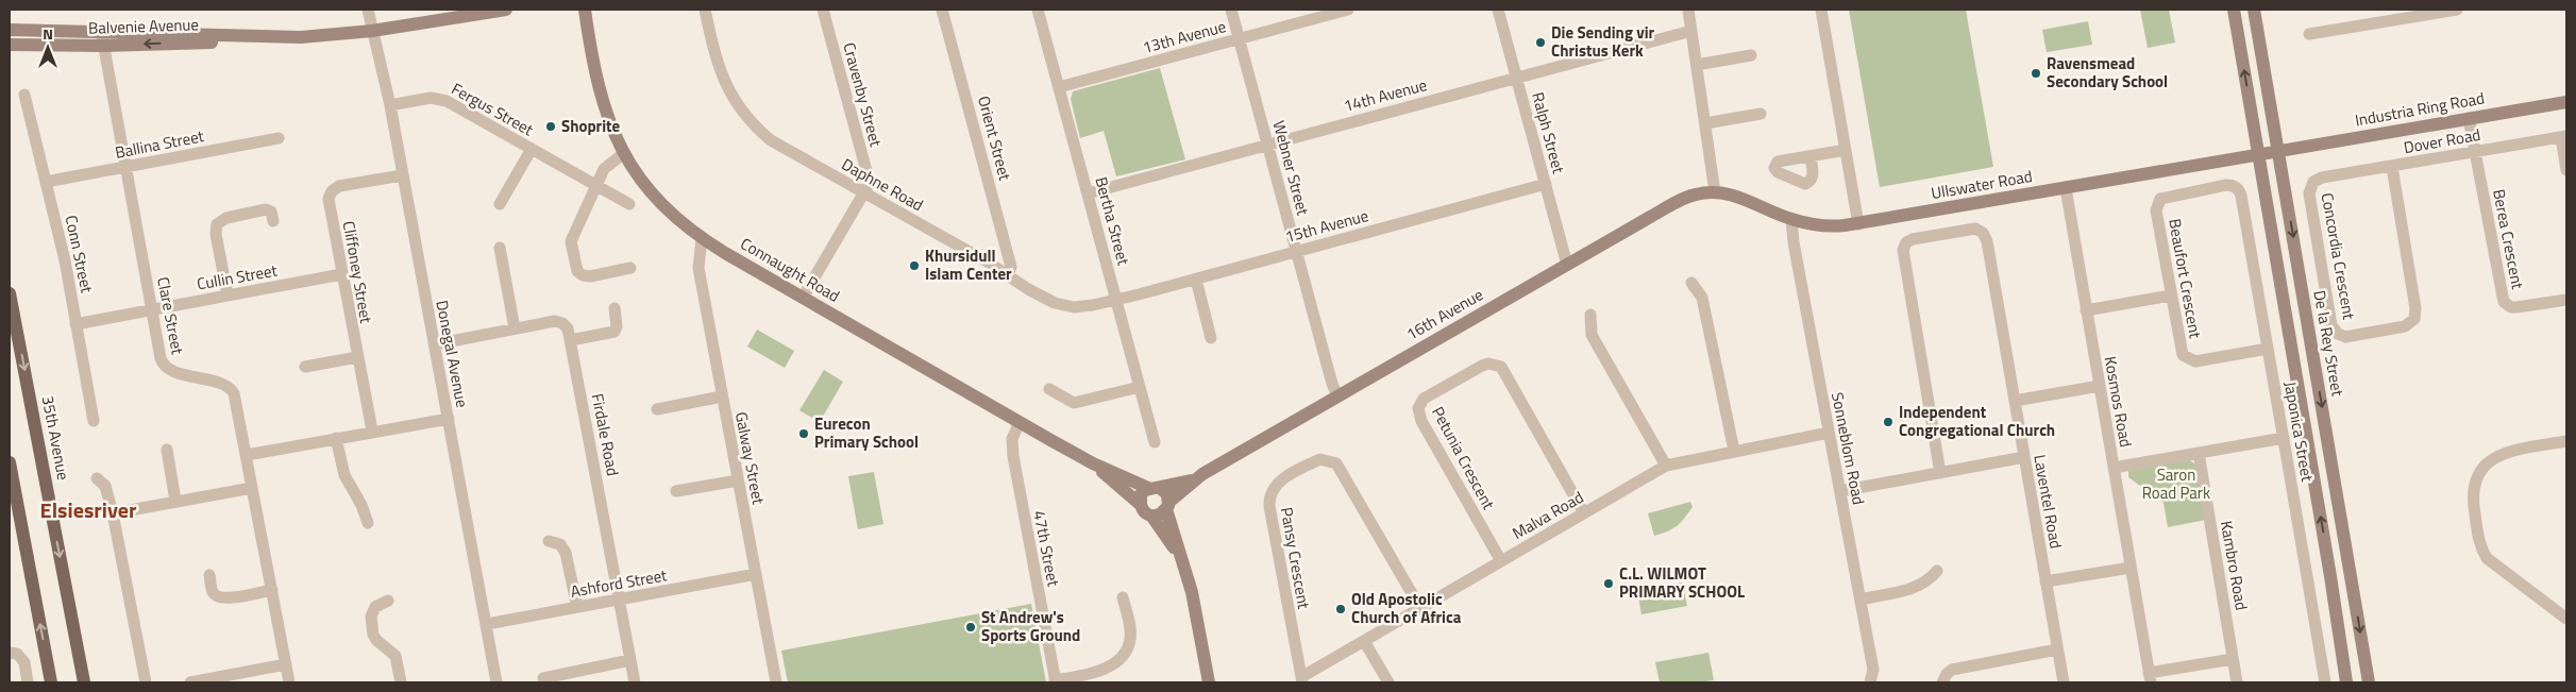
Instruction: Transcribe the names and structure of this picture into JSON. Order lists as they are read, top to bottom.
{
  "streets": {
    "main road": ["35th Avenue"],
    "street": [
      "Balvenie Avenue",
      "13th Avenue",
      "Cravenby Street",
      "14th Avenue",
      "Fergus Street",
      "Industria Ring Road",
      "Ralph Street",
      "Orient Street",
      "Dover Road",
      "Ballina Street",
      "Webner Street",
      "Daphne Road",
      "Ullswater Road",
      "Bertha Street",
      "15th Avenue",
      "Berea Crescent",
      "Conn Street",
      "Concordia Crescent",
      "Connaught Road",
      "Cliffoney Street",
      "Cullin Street",
      "Beaufort Crescent",
      "16th Avenue",
      "Clare Street",
      "De la Rey Street",
      "Donegal Avenue",
      "Kosmos Road",
      "Japonica Street",
      "Firdale Road",
      "Sonneblom Road",
      "Galway Street",
      "Petunia Crescent",
      "Laventel Road",
      "Malva Road",
      "47th Street",
      "Pansy Crescent",
      "Kambro Road",
      "Ashford Street"
    ]
  },
  "crossings": [
    ["Balvenie Avenue", "Clare Street"],
    ["Balvenie Avenue", "Donegal Avenue"],
    ["13th Avenue", "Webner Street"],
    ["13th Avenue", "Bertha Street"],
    ["Cravenby Street", "Daphne Road"],
    ["Cravenby Street", "Connaught Road"],
    ["14th Avenue", "Ralph Street"],
    ["14th Avenue", "Webner Street"],
    ["14th Avenue", "Bertha Street"],
    ["Fergus Street", "Donegal Avenue"],
    ["Industria Ring Road", "Ullswater Road"],
    ["Industria Ring Road", "Berea Crescent"],
    ["Industria Ring Road", "De la Rey Street"],
    ["Ralph Street", "15th Avenue"],
    ["Ralph Street", "16th Avenue"],
    ["Orient Street", "Daphne Road"],
    ["Dover Road", "Berea Crescent"],
    ["Dover Road", "Concordia Crescent"],
    ["Ballina Street", "Conn Street"],
    ["Ballina Street", "Clare Street"],
    ["Webner Street", "15th Avenue"],
    ["Webner Street", "16th Avenue"],
    ["Daphne Road", "Bertha Street"],
    ["Daphne Road", "15th Avenue"],
    ["Ullswater Road", "16th Avenue"],
    ["Ullswater Road", "Kosmos Road"],
    ["Ullswater Road", "Sonneblom Road"],
    ["Bertha Street", "15th Avenue"],
    ["Conn Street", "Cullin Street"],
    ["Connaught Road", "16th Avenue"],
    ["Connaught Road", "Galway Street"],
    ["Connaught Road", "47th Street"],
    ["Cliffoney Street", "Cullin Street"],
    ["Cliffoney Street", "Donegal Avenue"],
    ["Cullin Street", "Clare Street"],
    ["Beaufort Crescent", "Japonica Street"],
    ["Donegal Avenue", "Ashford Street"],
    ["Firdale Road", "Ashford Street"],
    ["Sonneblom Road", "Malva Road"],
    ["Galway Street", "Ashford Street"],
    ["Petunia Crescent", "Malva Road"],
    ["Malva Road", "Pansy Crescent"]
  ],
  "districts": ["Elsiesriver"],
  "parks": ["Saron Road Park"],
  "places": [
    "Die Sending vir Christus Kerk",
    "Ravensmead Secondary School",
    "Shoprite",
    "Khursidull Islam Center",
    "Independent Congregational Church",
    "Eurecon Primary School",
    "C.L. WILMOT PRIMARY SCHOOL",
    "Old Apostolic Church of Africa",
    "St Andrew's Sports Ground"
  ],
  "north": "top"
}
